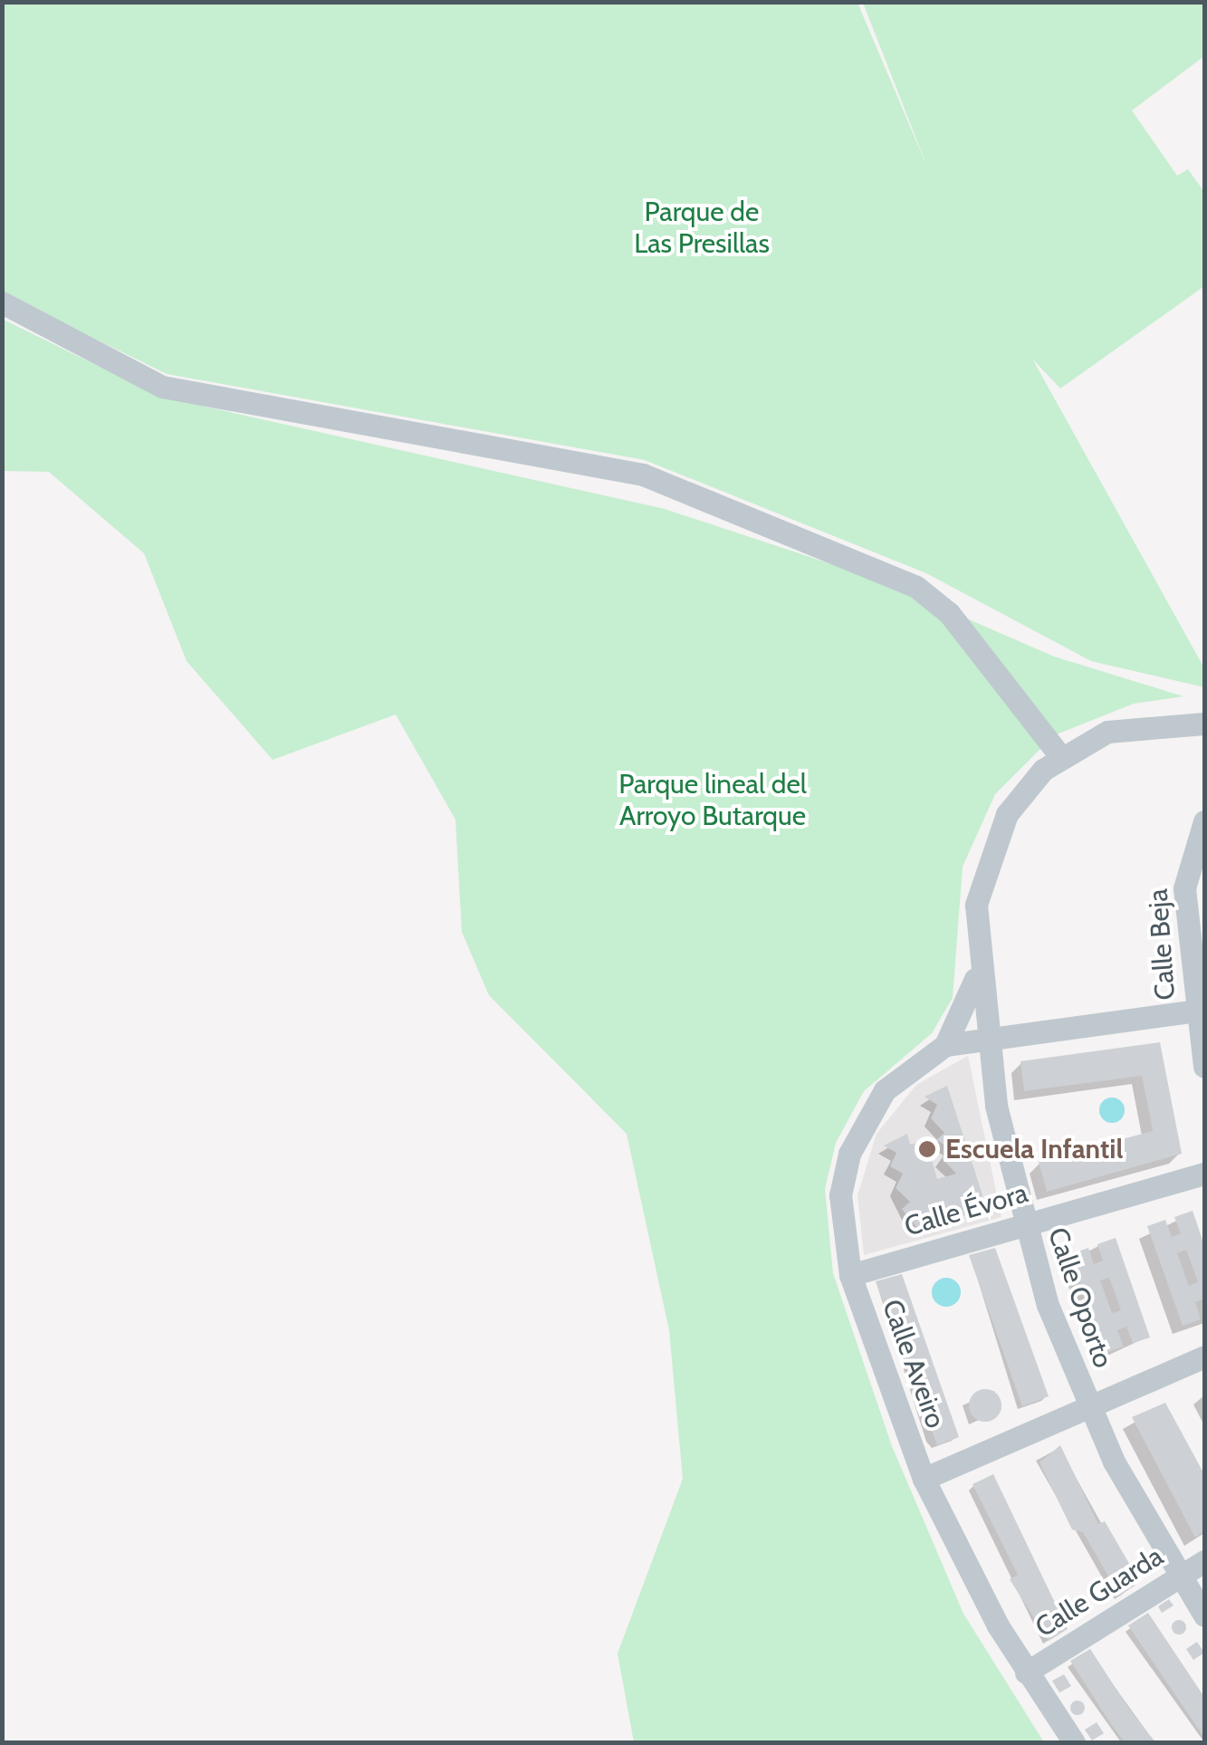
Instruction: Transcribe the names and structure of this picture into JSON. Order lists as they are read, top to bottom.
{
  "streets": {
    "street": [
      "Calle Beja",
      "Calle Évora",
      "Calle Oporto",
      "Calle Aveiro",
      "Calle Guarda"
    ]
  },
  "crossings": [
    ["Calle Beja", "Calle Aveiro"],
    ["Calle Évora", "Calle Oporto"],
    ["Calle Évora", "Calle Aveiro"],
    ["Calle Oporto", "Calle Aveiro"],
    ["Calle Oporto", "Calle Guarda"],
    ["Calle Aveiro", "Calle Guarda"]
  ],
  "parks": ["Parque de Las Presillas", "Parque lineal del Arroyo Butarque"],
  "places": ["Escuela Infantil"]
}
